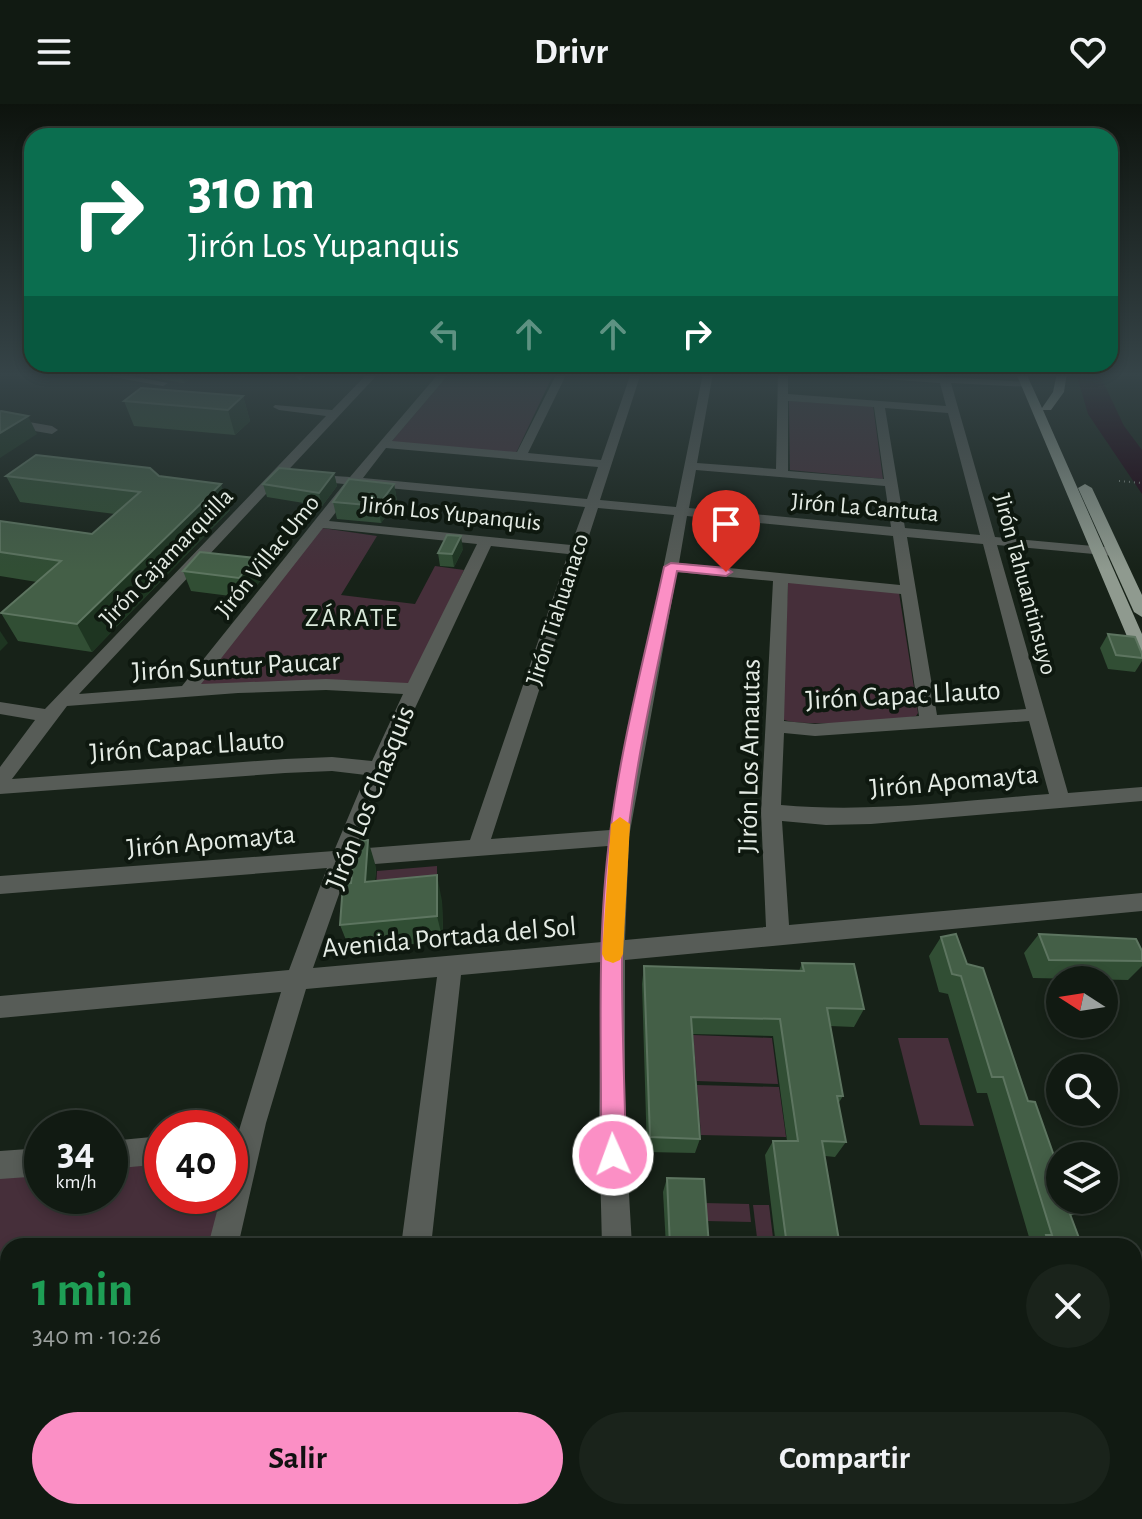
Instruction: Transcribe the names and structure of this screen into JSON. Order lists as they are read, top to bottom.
{
  "streets": {
    "street": [
      "Jirón La Cantuta",
      "Jirón Los Yupanquis",
      "Jirón Villac Umo",
      "Jirón Cajamarquilla",
      "Jirón Tahuantinsuyo",
      "Jirón Tiahuanaco",
      "Jirón Suntur Paucar",
      "Jirón Capac Llauto",
      "Jirón Los Amautas",
      "Jirón Apomayta",
      "Jirón Los Chasquis",
      "Avenida Portada del Sol"
    ]
  },
  "crossings": [
    ["Jirón La Cantuta", "Jirón Villac Umo"],
    ["Jirón La Cantuta", "Jirón Cajamarquilla"],
    ["Jirón La Cantuta", "Jirón Tahuantinsuyo"],
    ["Jirón La Cantuta", "Jirón Tiahuanaco"],
    ["Jirón Los Yupanquis", "Jirón Villac Umo"],
    ["Jirón Los Yupanquis", "Jirón Tiahuanaco"],
    ["Jirón Los Yupanquis", "Jirón Los Chasquis"],
    ["Jirón Villac Umo", "Jirón Suntur Paucar"],
    ["Jirón Cajamarquilla", "Jirón Suntur Paucar"],
    ["Jirón Cajamarquilla", "Jirón Capac Llauto"],
    ["Jirón Tahuantinsuyo", "Jirón Capac Llauto"],
    ["Jirón Tahuantinsuyo", "Jirón Apomayta"],
    ["Jirón Tiahuanaco", "Jirón Apomayta"],
    ["Jirón Suntur Paucar", "Jirón Los Chasquis"],
    ["Jirón Capac Llauto", "Jirón Los Amautas"],
    ["Jirón Capac Llauto", "Jirón Los Chasquis"],
    ["Jirón Los Amautas", "Jirón Apomayta"],
    ["Jirón Los Amautas", "Avenida Portada del Sol"],
    ["Jirón Apomayta", "Jirón Los Chasquis"],
    ["Jirón Los Chasquis", "Avenida Portada del Sol"]
  ],
  "districts": ["ZÁRATE"],
  "north": "left",
  "page": {
    "header": "Drivr",
    "turn": ["310 m", "Jirón Los Yupanquis"],
    "speed": "34 km/h",
    "limit": "40",
    "heading": ["1 min", "340 m · 10:26"],
    "buttons": ["Salir", "Compartir"]
  }
}
